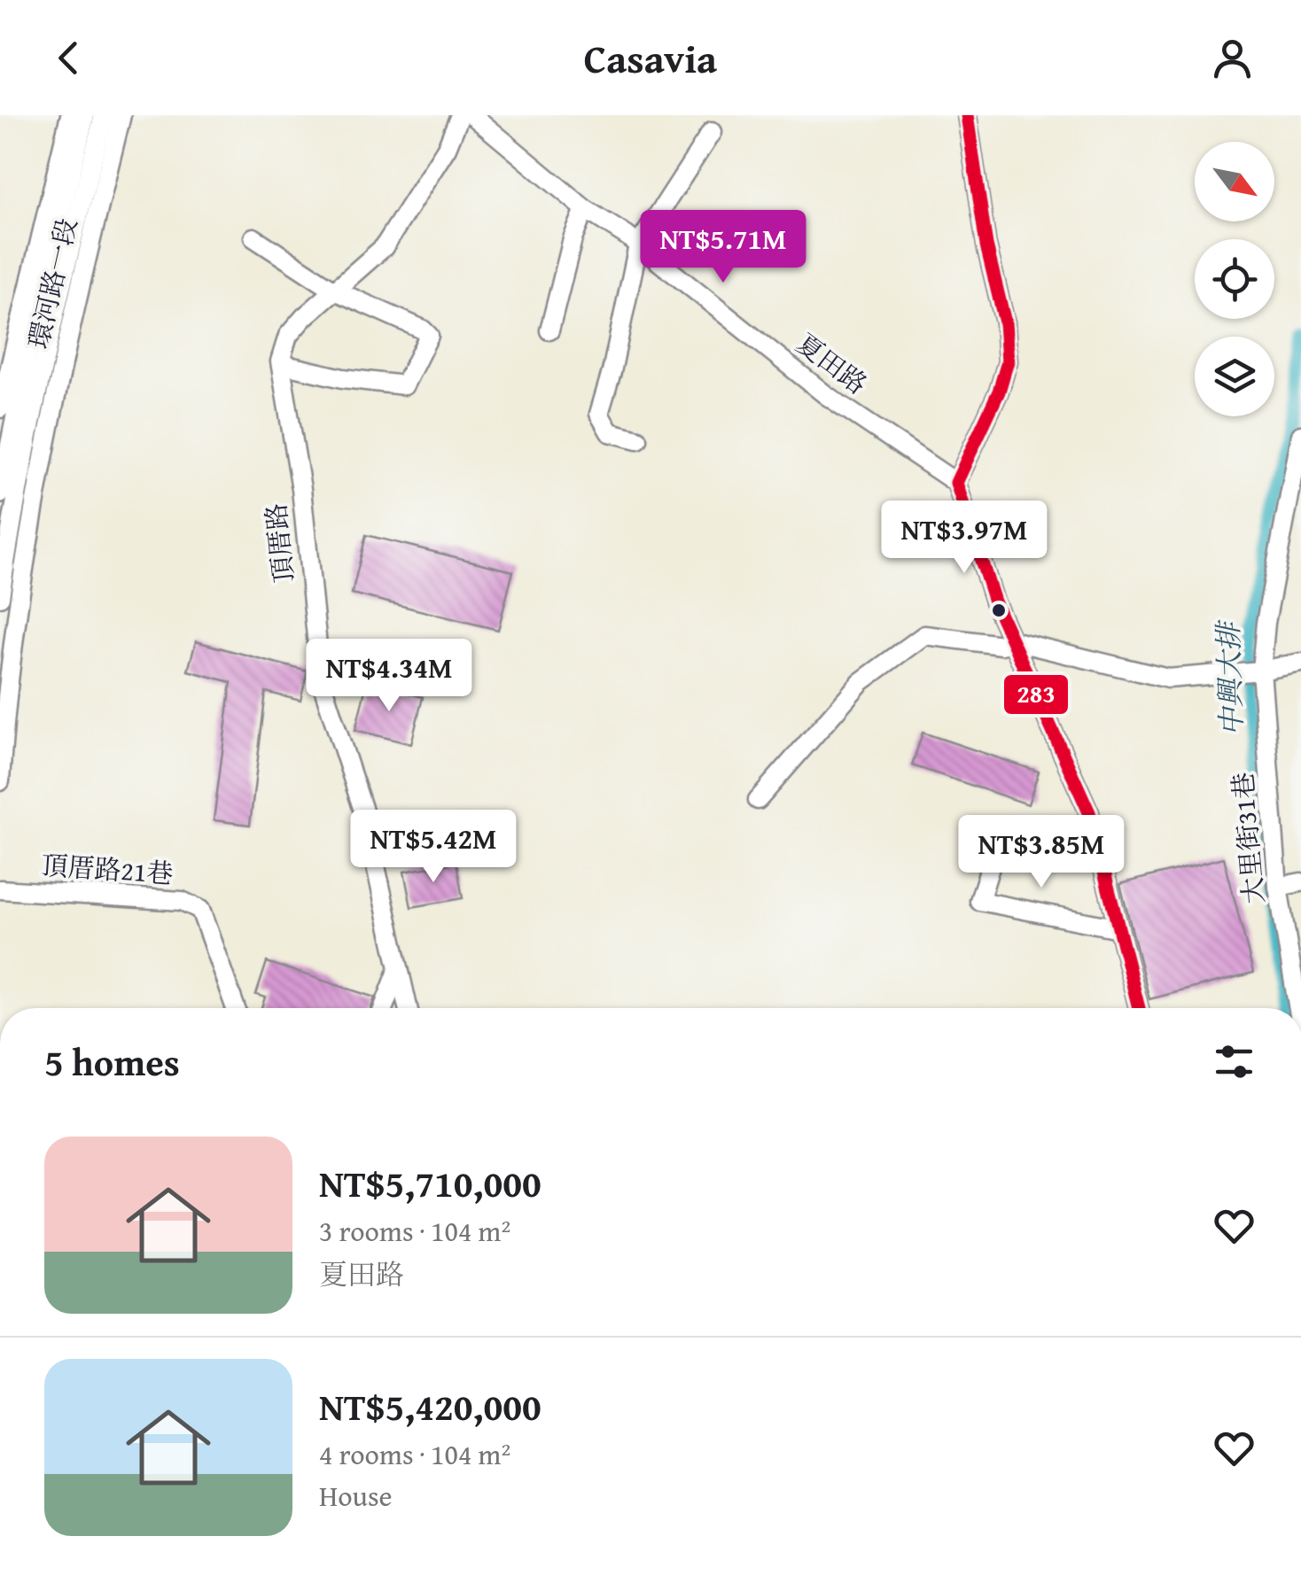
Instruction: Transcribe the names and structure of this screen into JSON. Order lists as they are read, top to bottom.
{
  "streets": {
    "street": [
      "環河路一段",
      "夏田路",
      "頂厝路",
      "大里街31巷",
      "頂厝路21巷"
    ]
  },
  "water": ["中興大排"],
  "lines": ["transit line 283"],
  "north": "bottom right",
  "page": {
    "header": "Casavia",
    "price": [
      "NT$5.71M",
      "NT$3.97M",
      "NT$4.34M",
      "NT$5.42M",
      "NT$3.85M"
    ],
    "heading": "5 homes",
    "list": [
      {
        "name": "NT$5,710,000",
        "note": "3 rooms · 104 m² · 夏田路"
      },
      {
        "name": "NT$5,420,000",
        "note": "4 rooms · 104 m² · House"
      }
    ]
  }
}
